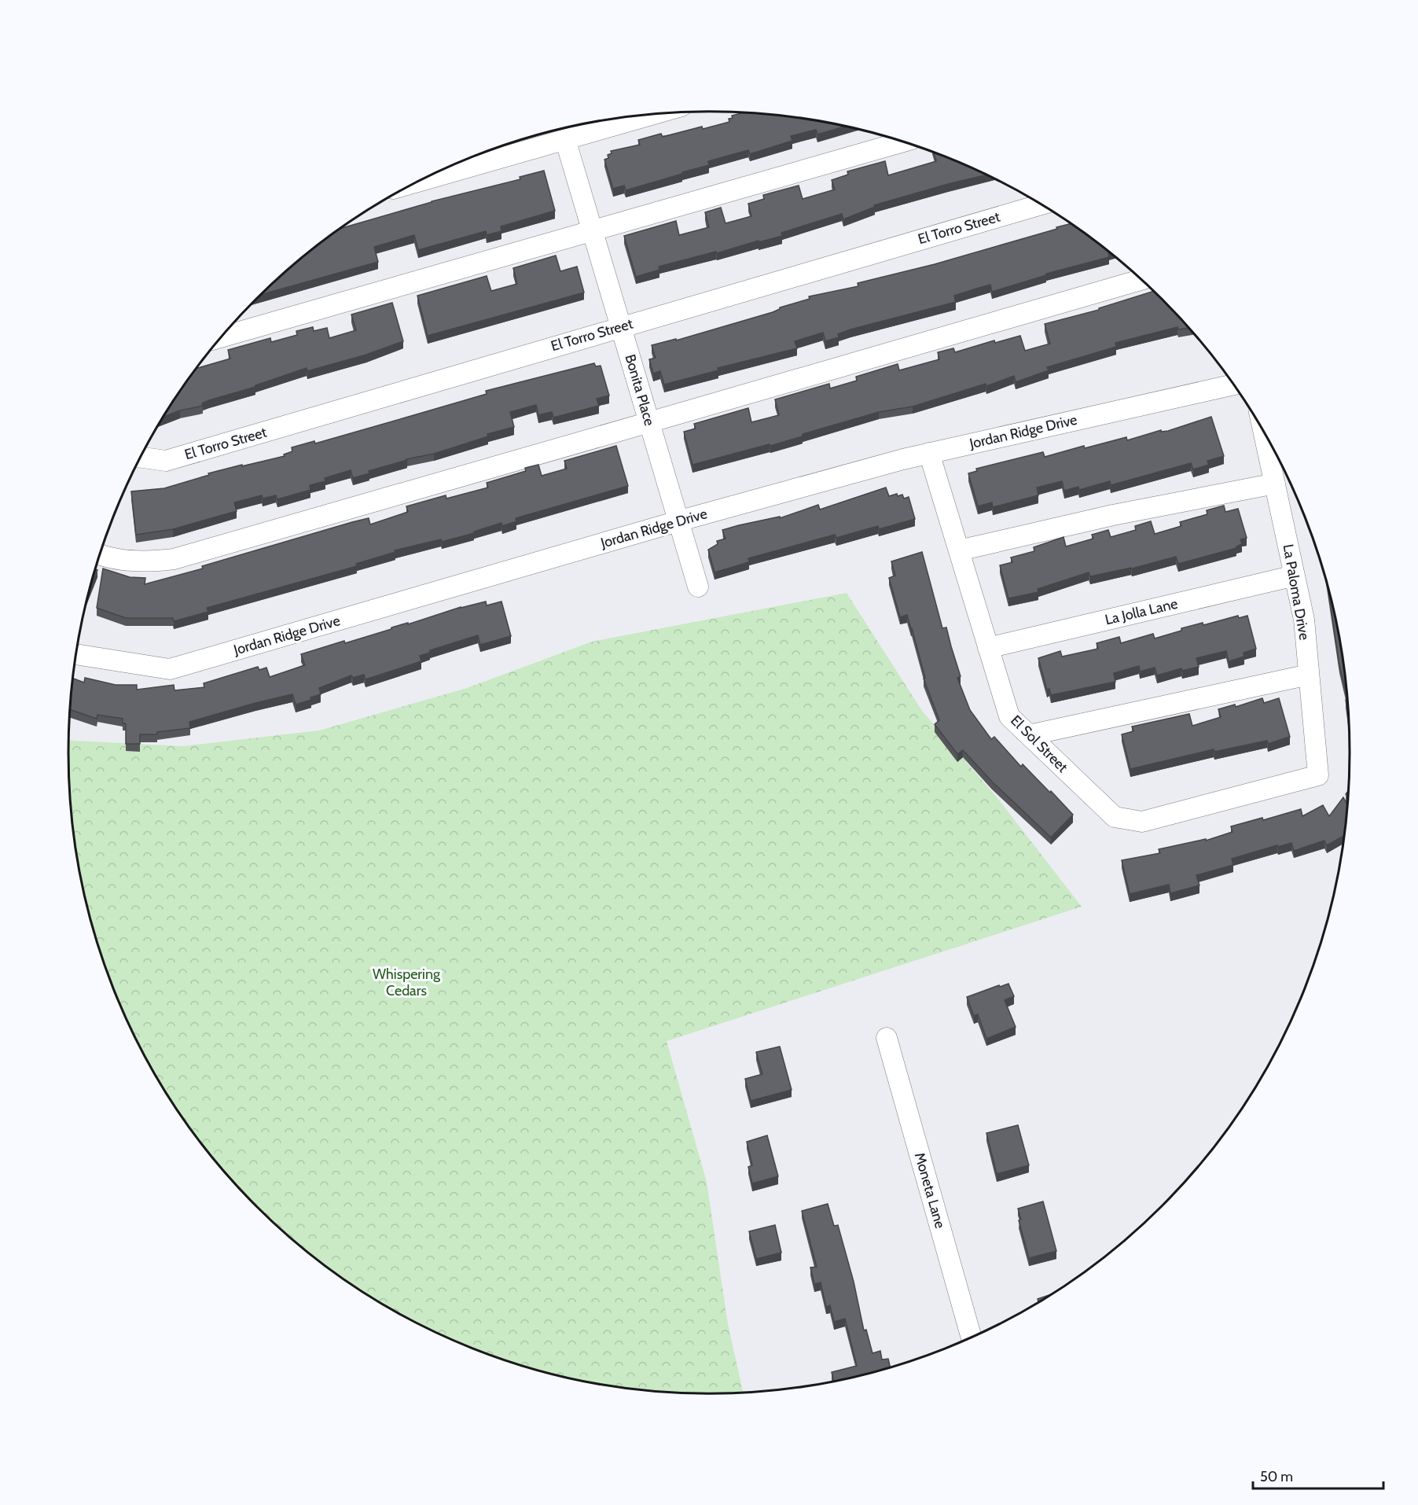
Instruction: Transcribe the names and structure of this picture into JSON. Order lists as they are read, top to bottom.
{
  "streets": {
    "street": [
      "El Torro Street",
      "Bonita Place",
      "Jordan Ridge Drive",
      "La Paloma Drive",
      "La Jolla Lane",
      "El Sol Street",
      "Moneta Lane"
    ]
  },
  "crossings": [
    ["El Torro Street", "Bonita Place"],
    ["Bonita Place", "Jordan Ridge Drive"],
    ["Jordan Ridge Drive", "El Sol Street"],
    ["La Paloma Drive", "La Jolla Lane"],
    ["La Paloma Drive", "El Sol Street"],
    ["La Jolla Lane", "El Sol Street"]
  ],
  "parks": ["Whispering Cedars"],
  "scale_bar": "50 m"
}
